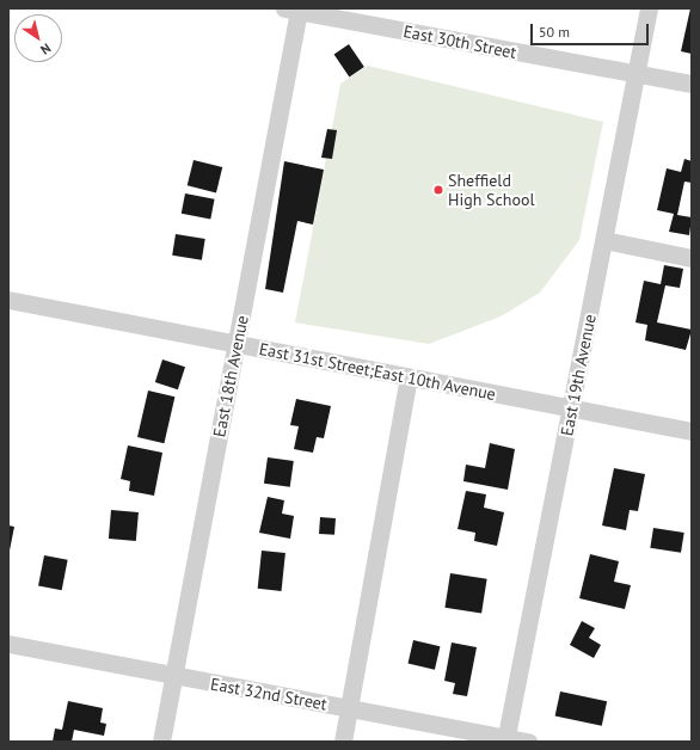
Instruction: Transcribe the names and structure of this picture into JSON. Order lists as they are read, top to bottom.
{
  "streets": {
    "street": [
      "East 30th Street",
      "East 31st Street;East 10th Avenue",
      "East 19th Avenue",
      "East 18th Avenue",
      "East 32nd Street"
    ]
  },
  "crossings": [
    ["East 30th Street", "East 19th Avenue"],
    ["East 30th Street", "East 18th Avenue"],
    ["East 31st Street;East 10th Avenue", "East 19th Avenue"],
    ["East 31st Street;East 10th Avenue", "East 18th Avenue"],
    ["East 19th Avenue", "East 32nd Street"],
    ["East 18th Avenue", "East 32nd Street"]
  ],
  "places": ["Sheffield High School"],
  "scale_bar": "50 m",
  "north": "bottom right"
}
